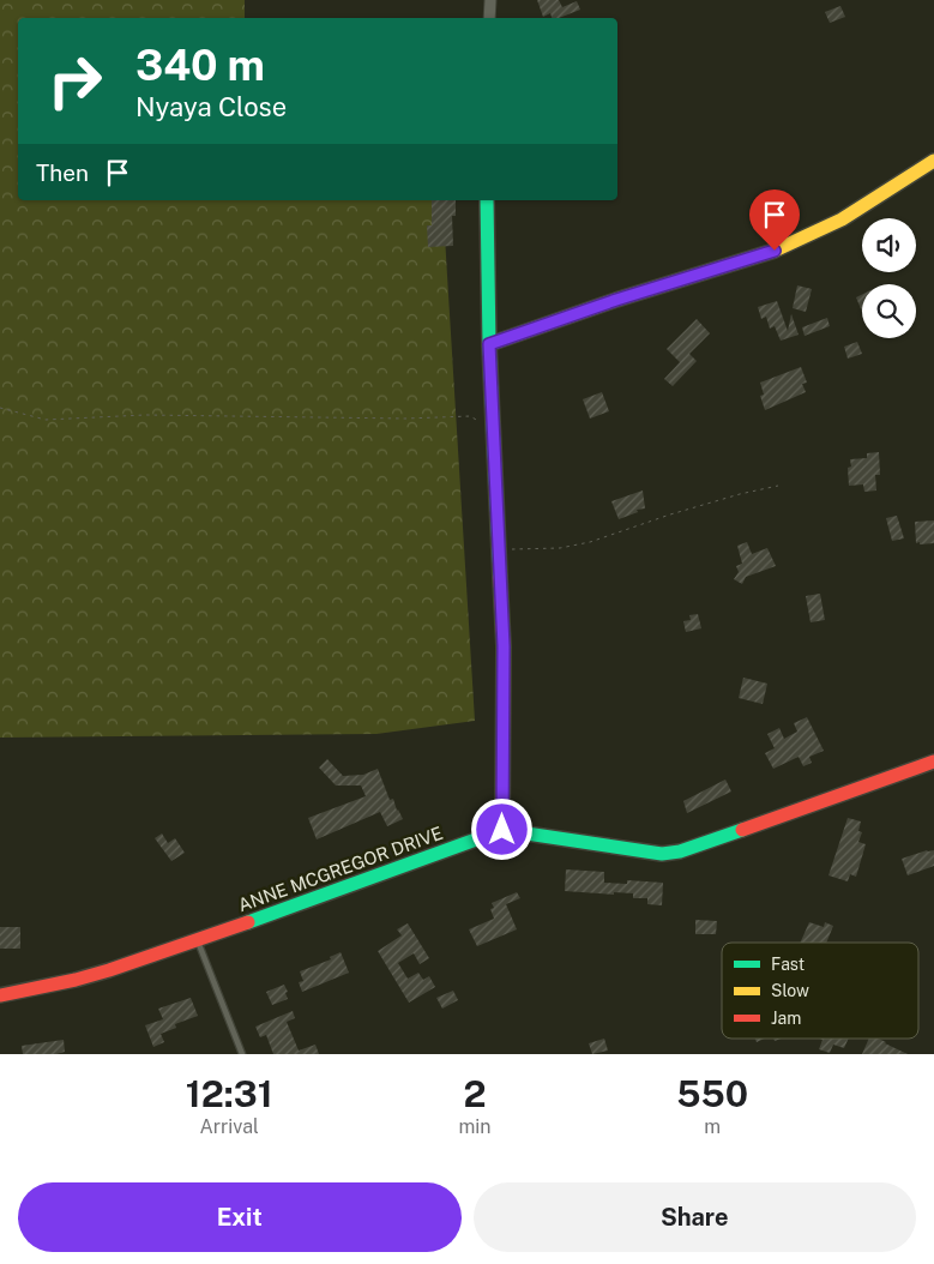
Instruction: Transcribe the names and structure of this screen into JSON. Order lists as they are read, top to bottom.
{
  "streets": {
    "street": ["ANNE MCGREGOR DRIVE"]
  },
  "legend": ["Fast", "Slow", "Jam"],
  "page": {
    "turn": ["340 m", "Nyaya Close"],
    "then": "Then",
    "eta": [
      "12:31",
      "Arrival",
      "2",
      "min",
      "550",
      "m"
    ],
    "buttons": ["Exit", "Share"]
  }
}
